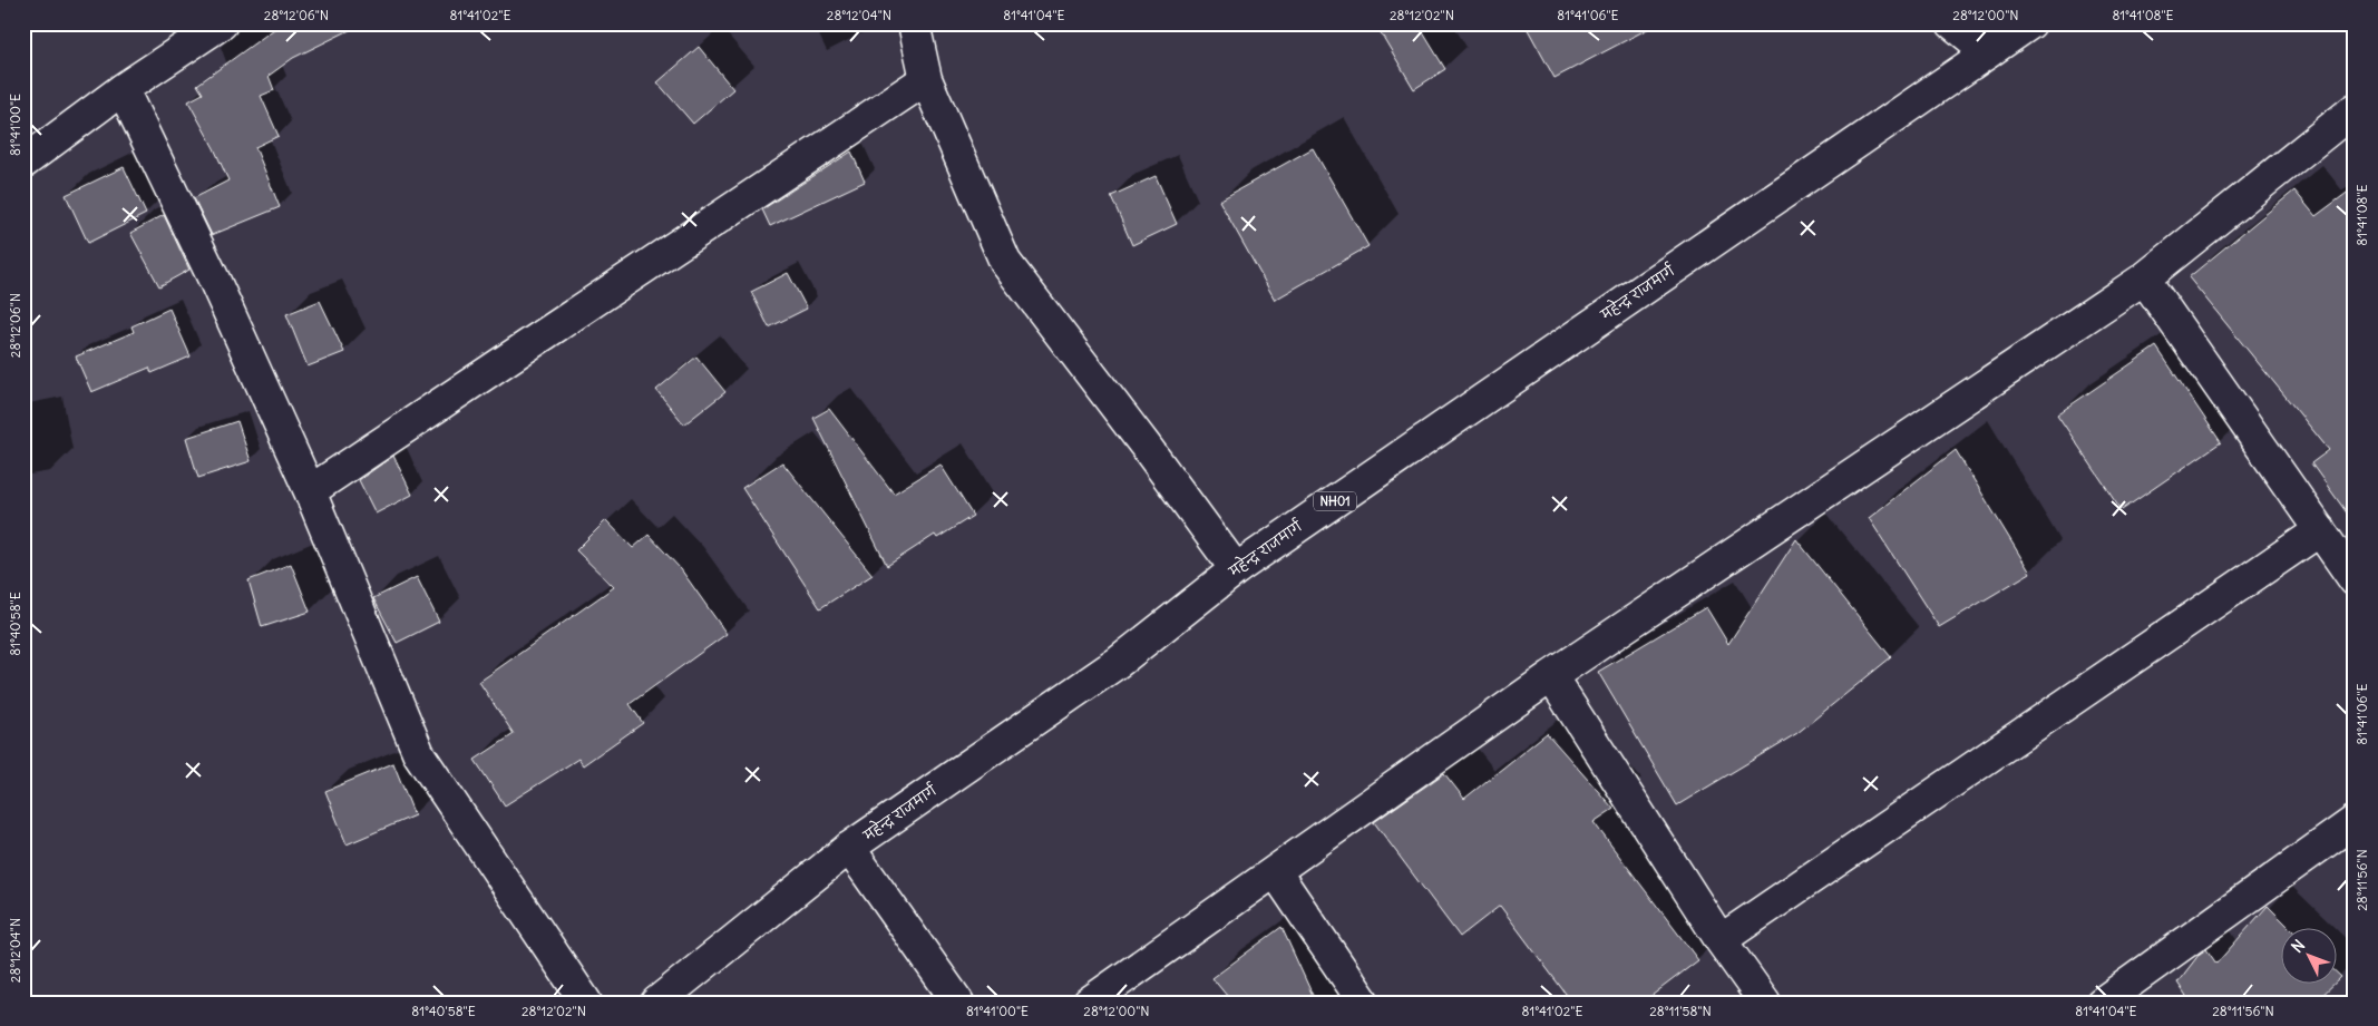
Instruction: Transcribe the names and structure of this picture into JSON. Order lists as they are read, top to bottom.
{
  "streets": {
    "main road": ["महेन्द्र राजमार्ग", "NH01"]
  },
  "north": "top left",
  "coordinates": [
    "28°12'06\"N",
    "81°41'02\"E",
    "28°12'04\"N",
    "81°41'04\"E",
    "28°12'02\"N",
    "81°41'06\"E",
    "28°12'00\"N",
    "81°41'08\"E",
    "81°41'00\"E",
    "81°40'58\"E",
    "28°11'56\"N",
    "28°11'58\"N"
  ]
}
